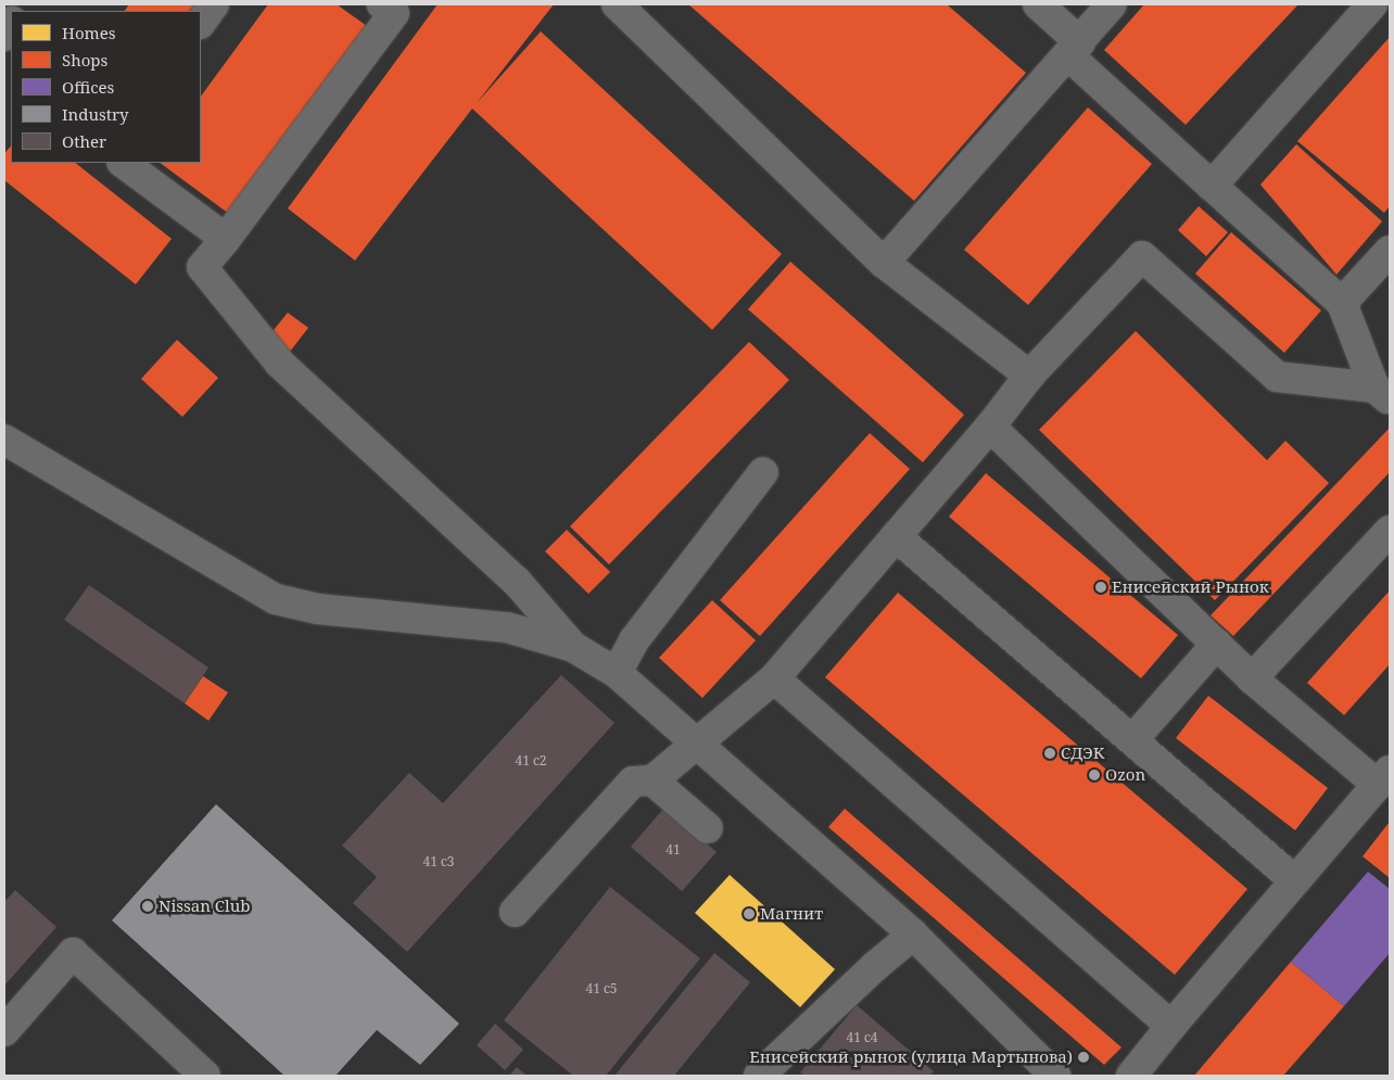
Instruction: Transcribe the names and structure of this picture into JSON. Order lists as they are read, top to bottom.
{
  "places": [
    "Енисейский Рынок",
    "СДЭК",
    "Ozon",
    "Nissan Club",
    "Магнит",
    "Енисейский рынок (улица Мартынова)"
  ],
  "house_numbers": [
    "41 с2",
    "41",
    "41 с3",
    "41 с5",
    "41 с4"
  ],
  "legend": [
    "Homes",
    "Shops",
    "Offices",
    "Industry",
    "Other"
  ]
}
